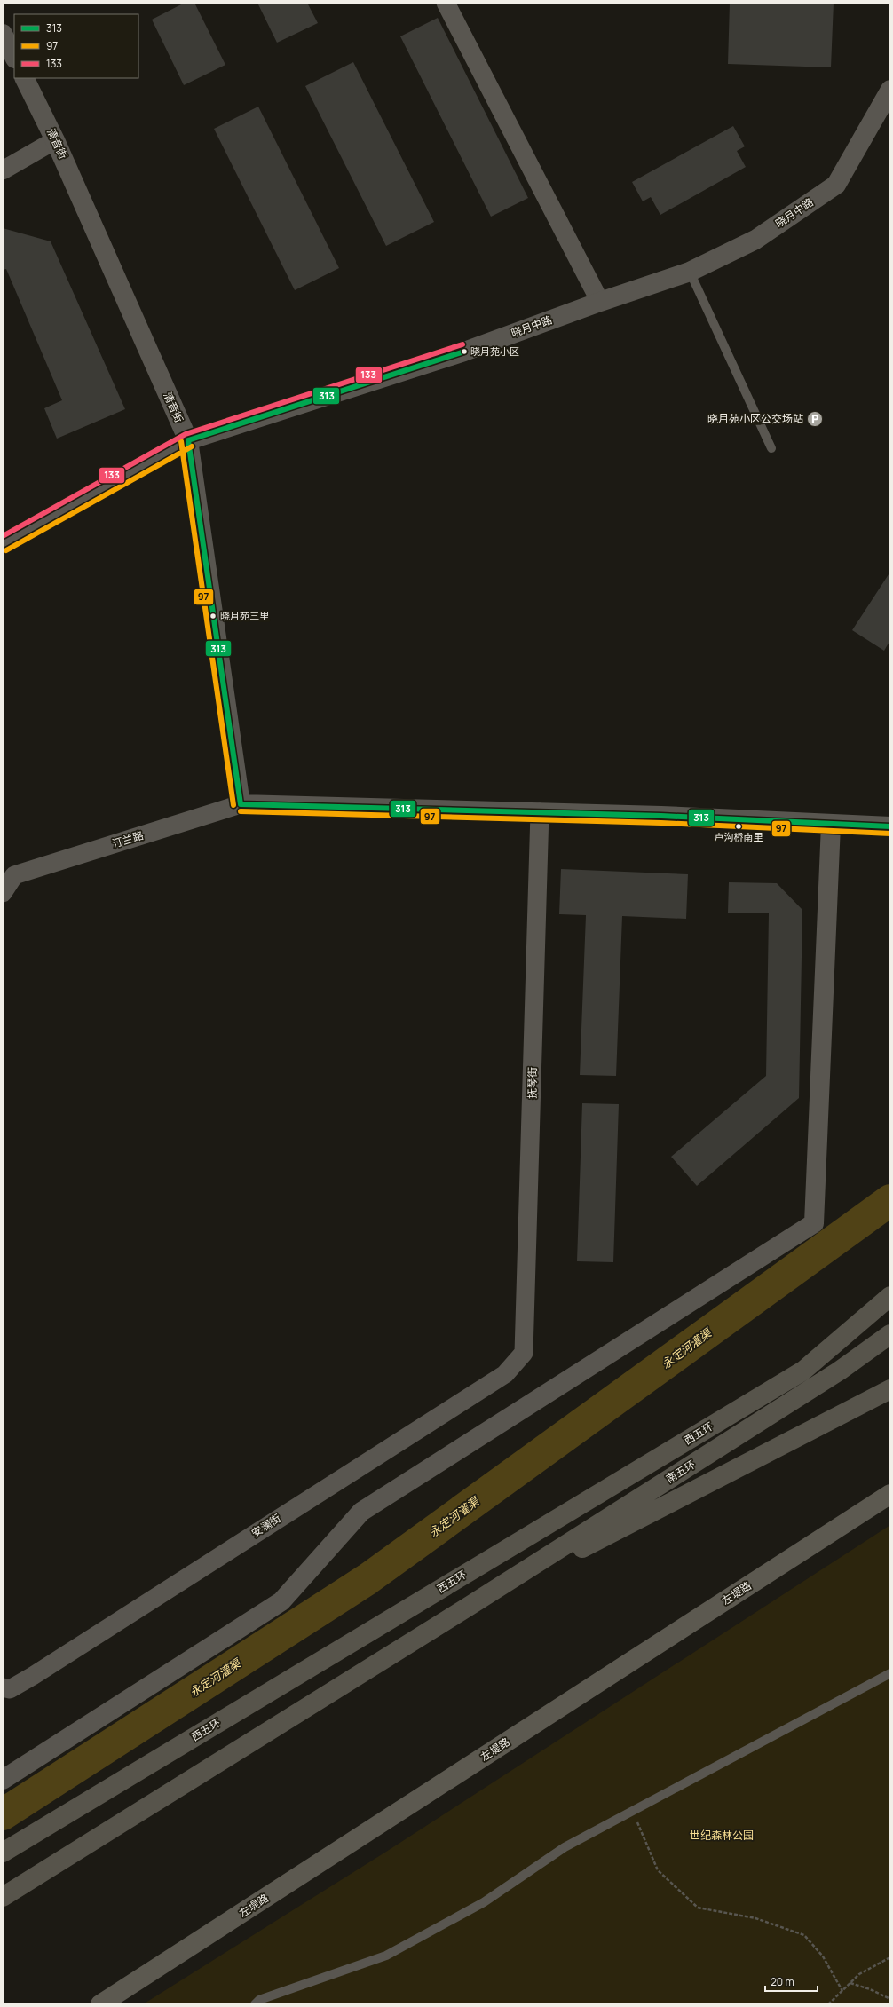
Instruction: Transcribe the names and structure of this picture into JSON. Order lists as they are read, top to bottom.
{
  "streets": {
    "highway": ["西五环", "南五环"],
    "main road": ["左堤路"],
    "street": [
      "清音街",
      "晓月中路",
      "汀兰路",
      "抚琴街",
      "安澜街"
    ]
  },
  "crossings": [
    ["清音街", "晓月中路"],
    ["清音街", "汀兰路"],
    ["抚琴街", "安澜街"]
  ],
  "water": ["永定河灌渠"],
  "parks": ["世纪森林公园"],
  "places": {
    "other": ["晓月苑小区", "晓月苑三里", "卢沟桥南里"],
    "parking": ["晓月苑小区公交场站"]
  },
  "lines": ["transit line 133", "transit line 313", "transit line 97"],
  "legend": ["313", "97", "133"],
  "scale_bar": "20 m"
}
